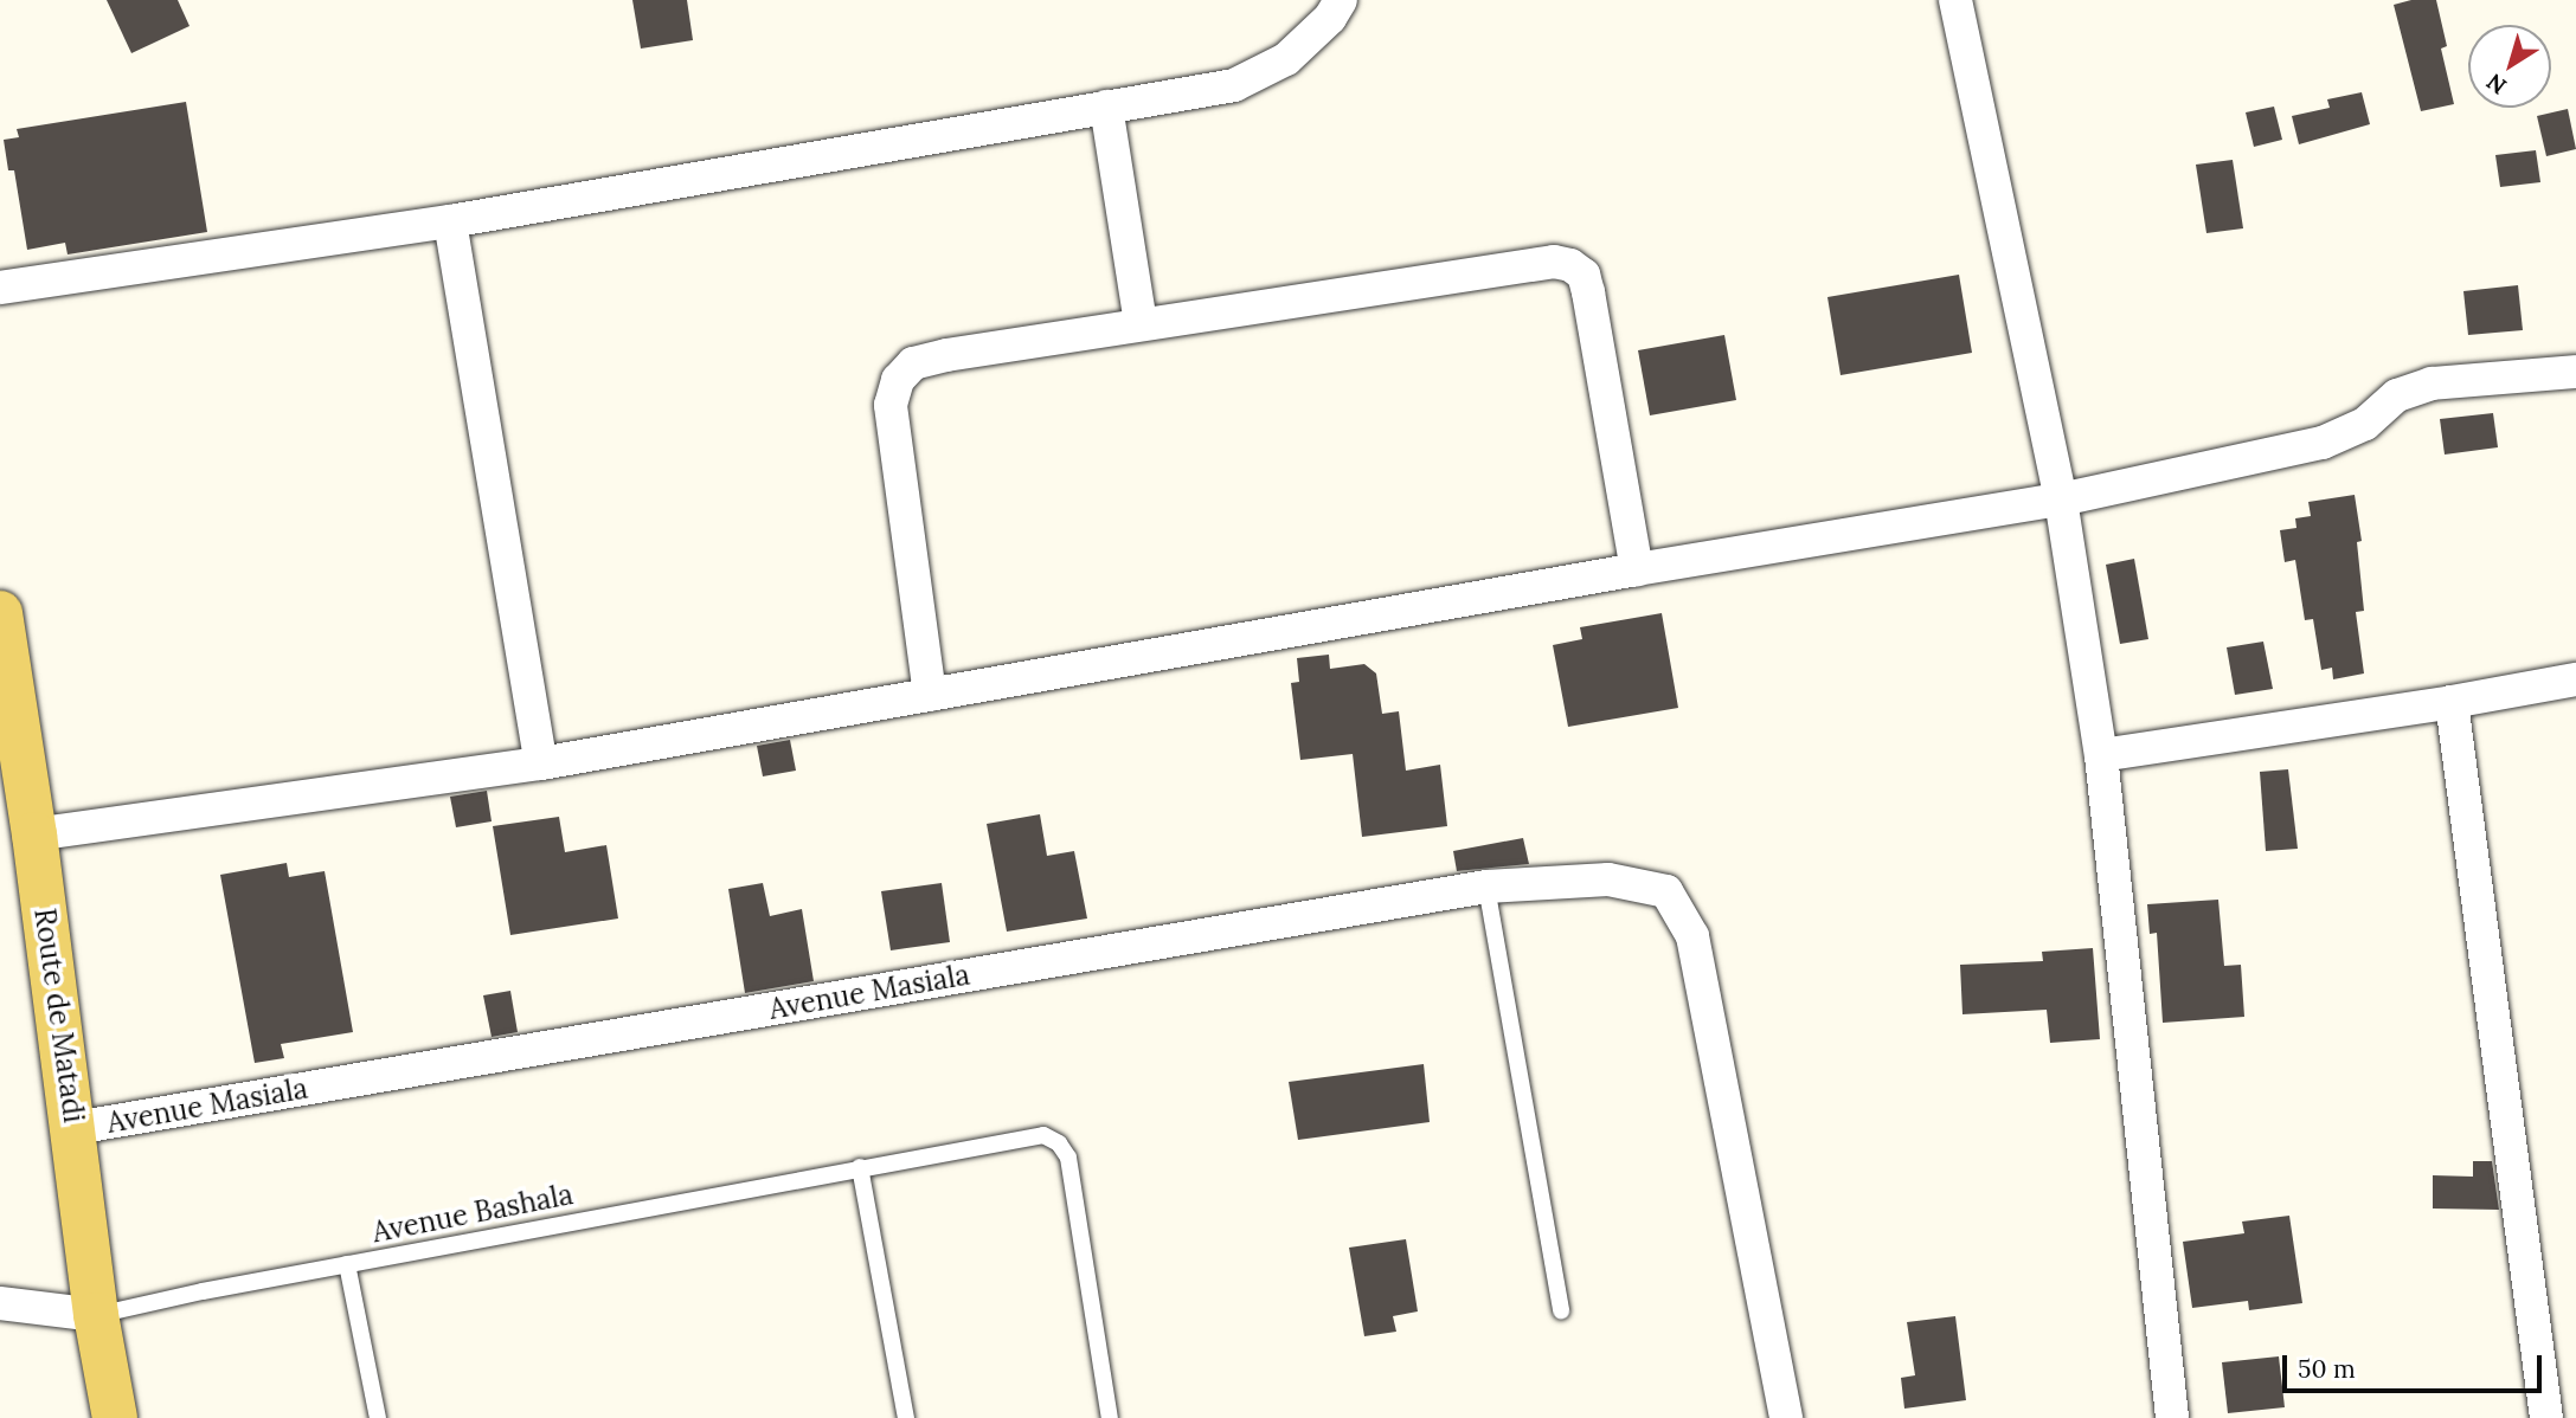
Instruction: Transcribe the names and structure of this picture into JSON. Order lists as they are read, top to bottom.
{
  "streets": {
    "main road": ["Route de Matadi"],
    "street": ["Avenue Masiala"],
    "lane": ["Avenue Bashala"]
  },
  "crossings": [
    ["Avenue Masiala", "Route de Matadi"],
    ["Route de Matadi", "Avenue Bashala"]
  ],
  "scale_bar": "50 m",
  "north": "bottom left"
}
